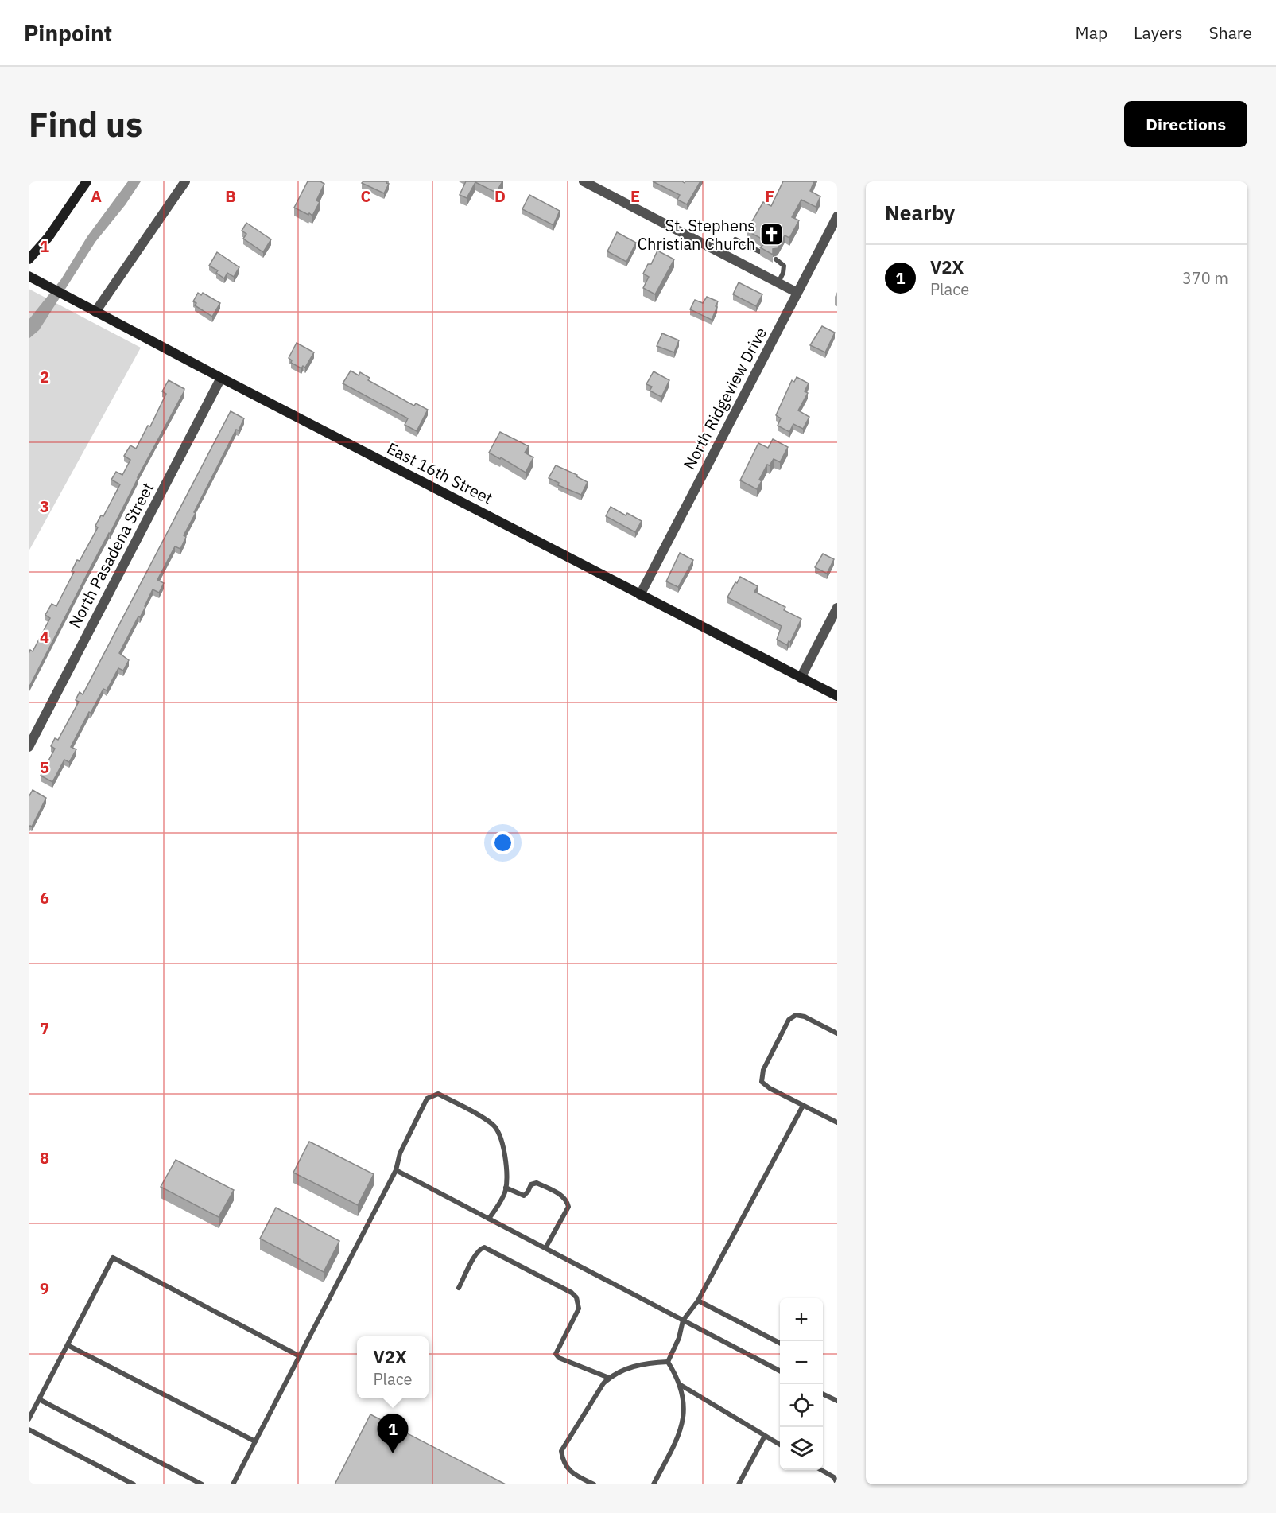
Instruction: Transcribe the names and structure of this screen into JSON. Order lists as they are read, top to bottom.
{
  "streets": {
    "street": ["North Ridgeview Drive", "East 16th Street", "North Pasadena Street"]
  },
  "crossings": [
    ["North Ridgeview Drive", "East 16th Street"],
    ["East 16th Street", "North Pasadena Street"]
  ],
  "places": {
    "church": ["St. Stephens Christian Church"]
  },
  "page": {
    "header": "Pinpoint",
    "nav": ["Map", "Layers", "Share"],
    "buttons": "Directions",
    "title": "Find us",
    "heading": "Nearby",
    "list": [
      {
        "mark": "1",
        "name": "V2X",
        "note": "Place",
        "value": "370 m"
      }
    ],
    "map_buttons": ["+", "−"],
    "popup": ["V2X", "Place"],
    "pins": "1"
  },
  "grid": {
    "columns": [
      "A",
      "B",
      "C",
      "D",
      "E",
      "F"
    ],
    "rows": [
      "1",
      "2",
      "3",
      "4",
      "5",
      "6",
      "7",
      "8",
      "9"
    ]
  }
}
